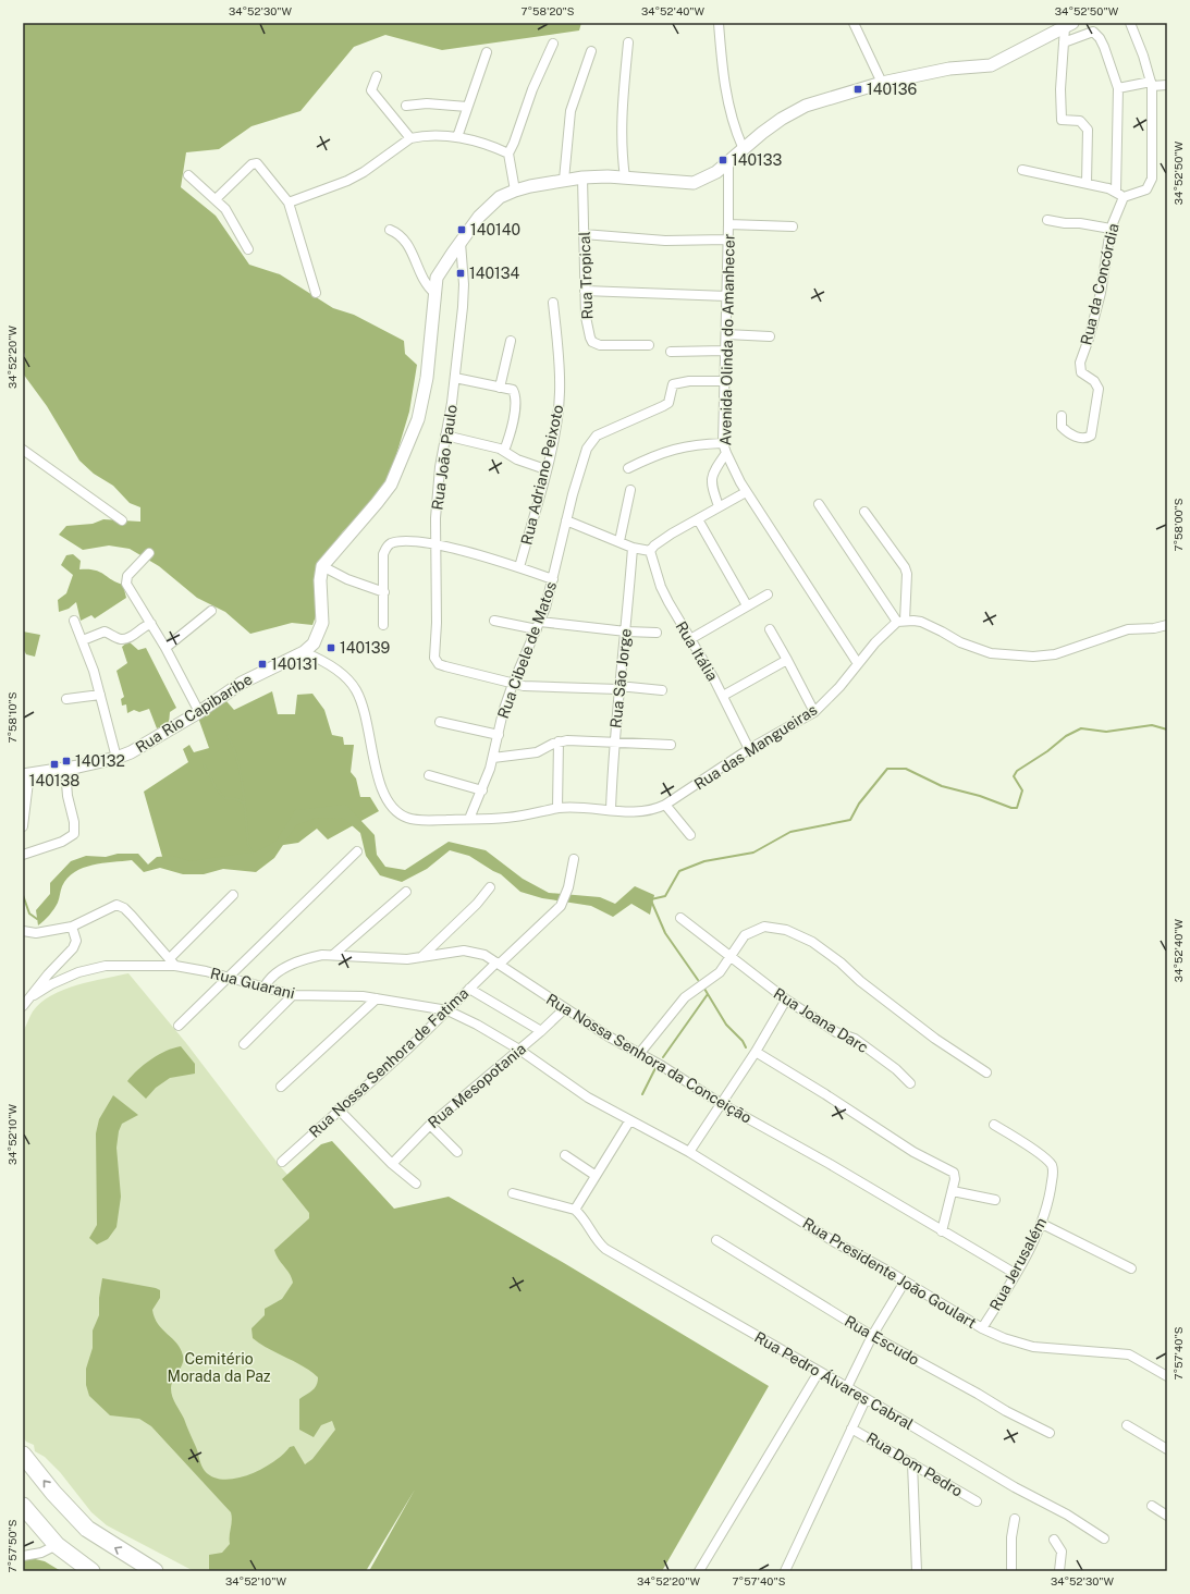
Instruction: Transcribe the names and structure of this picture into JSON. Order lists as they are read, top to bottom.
{
  "streets": {
    "street": [
      "Rua Tropical",
      "Rua da Concórdia",
      "Avenida Olinda do Amanhecer",
      "Rua João Paulo",
      "Rua Adriano Peixoto",
      "Rua Cibele de Matos",
      "Rua Itália",
      "Rua São Jorge",
      "Rua Rio Capibaribe",
      "Rua das Mangueiras",
      "Rua Guarani",
      "Rua Joana Darc",
      "Rua Nossa Senhora da Conceição",
      "Rua Nossa Senhora de Fatima",
      "Rua Mesopotania",
      "Rua Jerusalém",
      "Rua Presidente João Goulart",
      "Rua Escudo",
      "Rua Pedro Álvares Cabral",
      "Rua Dom Pedro"
    ]
  },
  "crossings": [
    ["Avenida Olinda do Amanhecer", "Rua Cibele de Matos"],
    ["Avenida Olinda do Amanhecer", "Rua das Mangueiras"],
    ["Rua João Paulo", "Rua Cibele de Matos"],
    ["Rua Cibele de Matos", "Rua das Mangueiras"],
    ["Rua Itália", "Rua das Mangueiras"],
    ["Rua São Jorge", "Rua das Mangueiras"],
    ["Rua Rio Capibaribe", "Rua das Mangueiras"],
    ["Rua Guarani", "Rua Nossa Senhora da Conceição"],
    ["Rua Guarani", "Rua Nossa Senhora de Fatima"],
    ["Rua Guarani", "Rua Mesopotania"],
    ["Rua Guarani", "Rua Presidente João Goulart"],
    ["Rua Nossa Senhora da Conceição", "Rua Nossa Senhora de Fatima"],
    ["Rua Nossa Senhora da Conceição", "Rua Mesopotania"],
    ["Rua Nossa Senhora da Conceição", "Rua Jerusalém"],
    ["Rua Mesopotania", "Rua Presidente João Goulart"],
    ["Rua Jerusalém", "Rua Presidente João Goulart"]
  ],
  "parks": ["Cemitério Morada da Paz"],
  "places": {
    "transit": [
      "140136",
      "140133",
      "140140",
      "140134",
      "140139",
      "140131",
      "140132",
      "140138"
    ]
  },
  "coordinates": [
    "34°52'30\"W",
    "7°58'20\"S",
    "34°52'40\"W",
    "34°52'50\"W",
    "34°52'20\"W",
    "7°58'00\"S",
    "7°58'10\"S",
    "34°52'10\"W",
    "7°57'40\"S",
    "7°57'50\"S"
  ]
}
